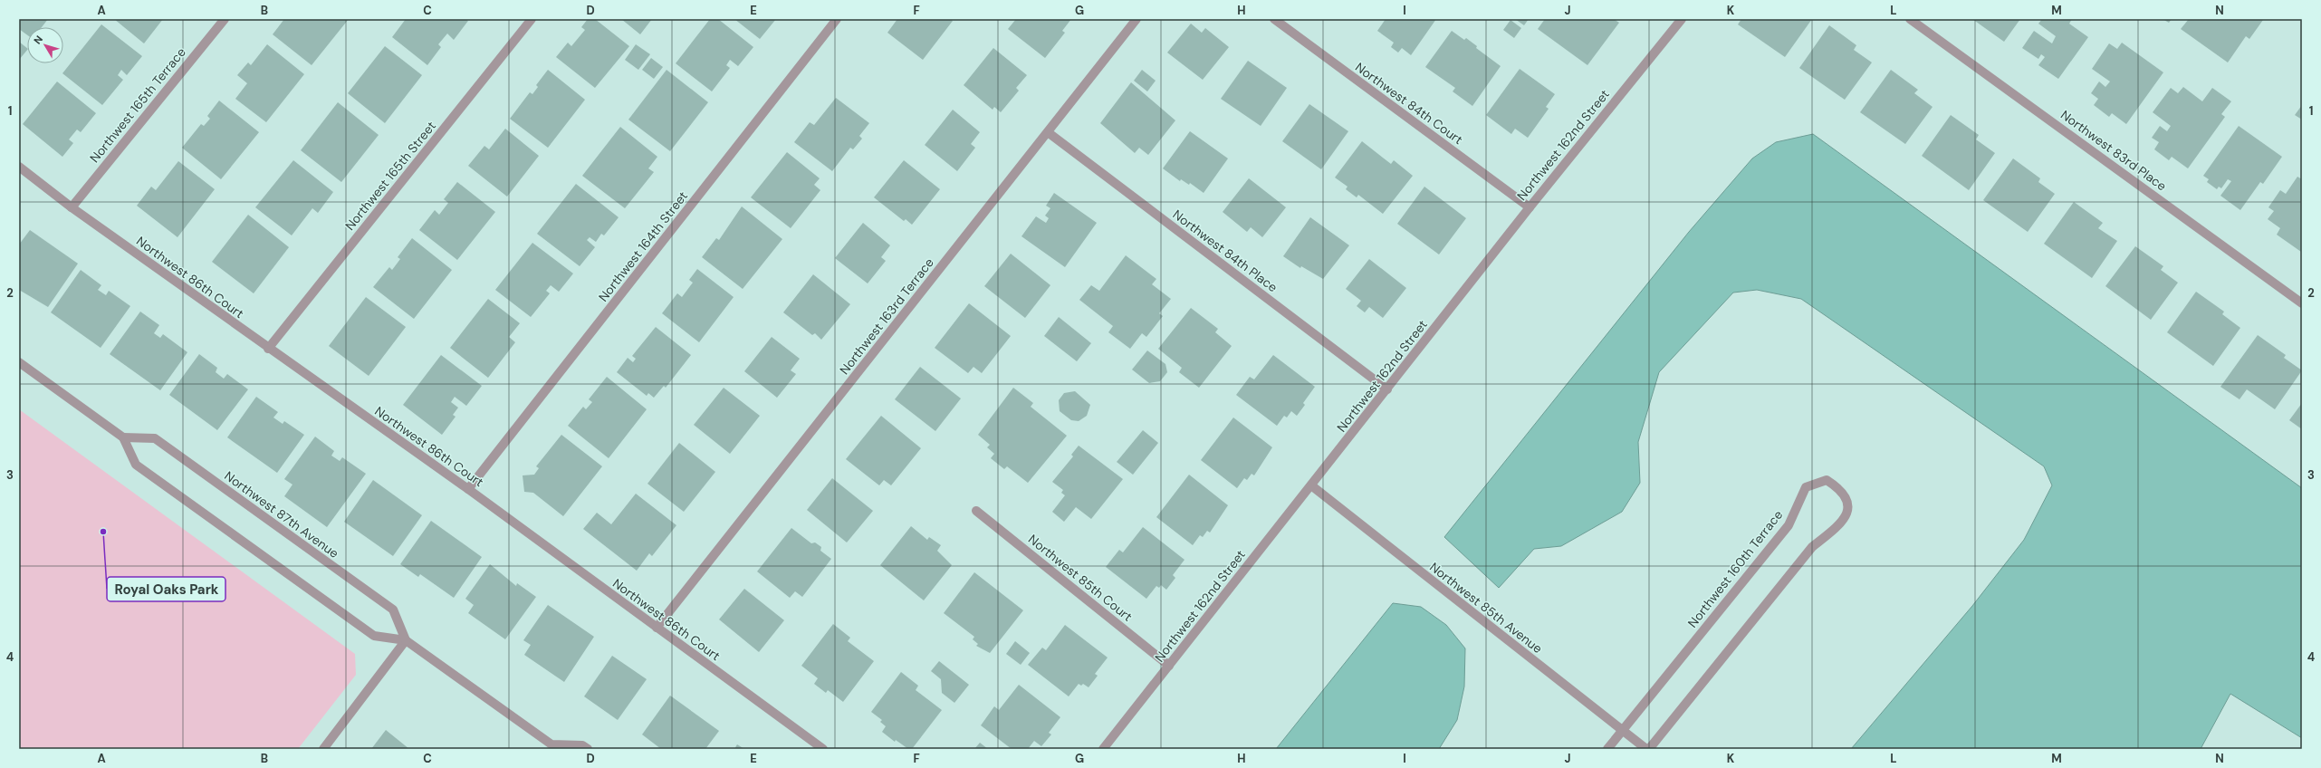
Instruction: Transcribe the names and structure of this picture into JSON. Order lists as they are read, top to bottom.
{
  "streets": {
    "street": [
      "Northwest 84th Court",
      "Northwest 165th Terrace",
      "Northwest 162nd Street",
      "Northwest 83rd Place",
      "Northwest 165th Street",
      "Northwest 164th Street",
      "Northwest 84th Place",
      "Northwest 86th Court",
      "Northwest 163rd Terrace",
      "Northwest 87th Avenue",
      "Northwest 160th Terrace",
      "Northwest 85th Court",
      "Northwest 85th Avenue"
    ]
  },
  "crossings": [
    ["Northwest 84th Court", "Northwest 162nd Street"],
    ["Northwest 165th Terrace", "Northwest 86th Court"],
    ["Northwest 162nd Street", "Northwest 84th Place"],
    ["Northwest 162nd Street", "Northwest 85th Court"],
    ["Northwest 162nd Street", "Northwest 85th Avenue"],
    ["Northwest 165th Street", "Northwest 86th Court"],
    ["Northwest 164th Street", "Northwest 86th Court"],
    ["Northwest 84th Place", "Northwest 163rd Terrace"],
    ["Northwest 86th Court", "Northwest 163rd Terrace"],
    ["Northwest 160th Terrace", "Northwest 85th Avenue"]
  ],
  "places": ["Royal Oaks Park"],
  "north": "top left",
  "grid": {
    "columns": [
      "A",
      "B",
      "C",
      "D",
      "E",
      "F",
      "G",
      "H",
      "I",
      "J",
      "K",
      "L",
      "M",
      "N"
    ],
    "rows": [
      "1",
      "2",
      "3",
      "4"
    ]
  }
}
